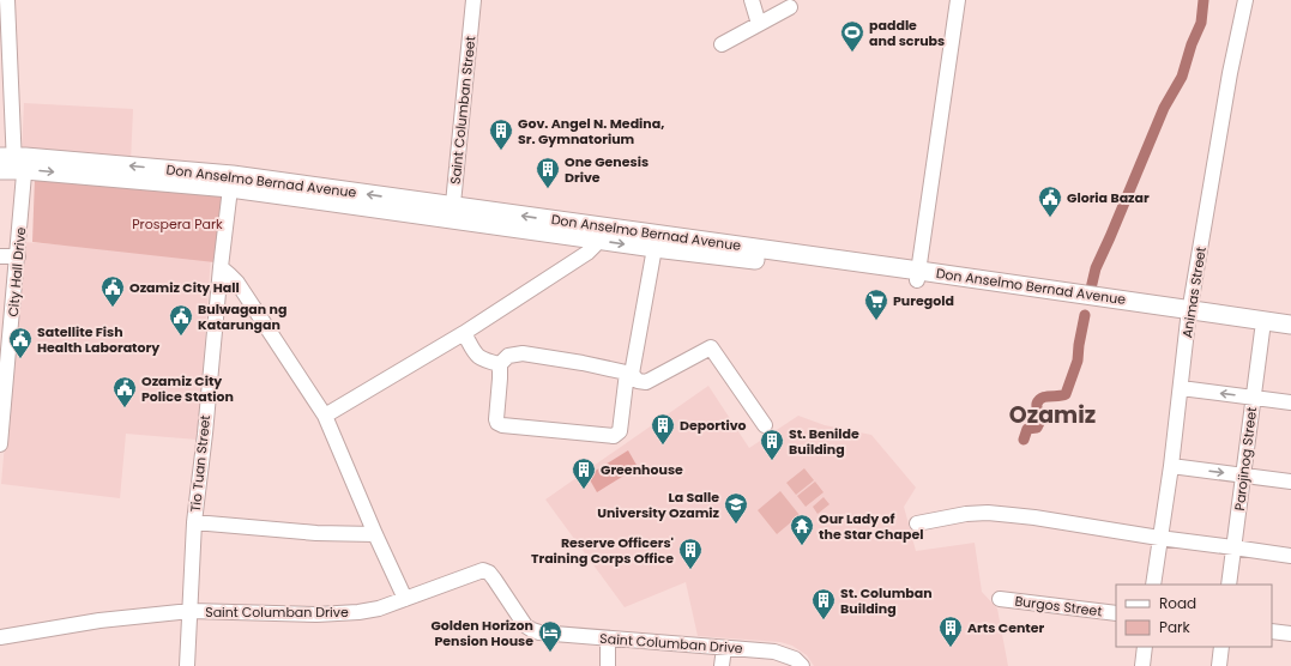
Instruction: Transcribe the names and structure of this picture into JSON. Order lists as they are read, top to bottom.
{
  "streets": {
    "main road": ["Don Anselmo Bernad Avenue"],
    "street": [
      "Saint Columban Street",
      "City Hall Drive",
      "Animas Street",
      "Parojinog Street",
      "Tio Tuan Street",
      "Burgos Street",
      "Saint Columban Drive"
    ]
  },
  "crossings": [
    ["Saint Columban Street", "Don Anselmo Bernad Avenue"],
    ["Don Anselmo Bernad Avenue", "City Hall Drive"],
    ["Don Anselmo Bernad Avenue", "Animas Street"],
    ["Don Anselmo Bernad Avenue", "Parojinog Street"],
    ["Don Anselmo Bernad Avenue", "Tio Tuan Street"],
    ["Tio Tuan Street", "Saint Columban Drive"]
  ],
  "districts": ["Ozamiz"],
  "parks": ["Prospera Park"],
  "places": {
    "sports": ["paddle and scrubs"],
    "building": [
      "Gov. Angel N. Medina, Sr. Gymnatorium",
      "One Genesis Drive",
      "Deportivo",
      "St. Benilde Building",
      "Greenhouse",
      "Reserve Officers' Training Corps Office",
      "St. Columban Building",
      "Arts Center"
    ],
    "public building": [
      "Gloria Bazar",
      "Ozamiz City Hall",
      "Bulwagan ng Katarungan",
      "Satellite Fish Health Laboratory",
      "Ozamiz City Police Station"
    ],
    "supermarket": ["Puregold"],
    "school or university": ["La Salle University Ozamiz"],
    "temple": ["Our Lady of the Star Chapel"],
    "hotel": ["Golden Horizon Pension House"]
  },
  "legend": ["Road", "Park"]
}
